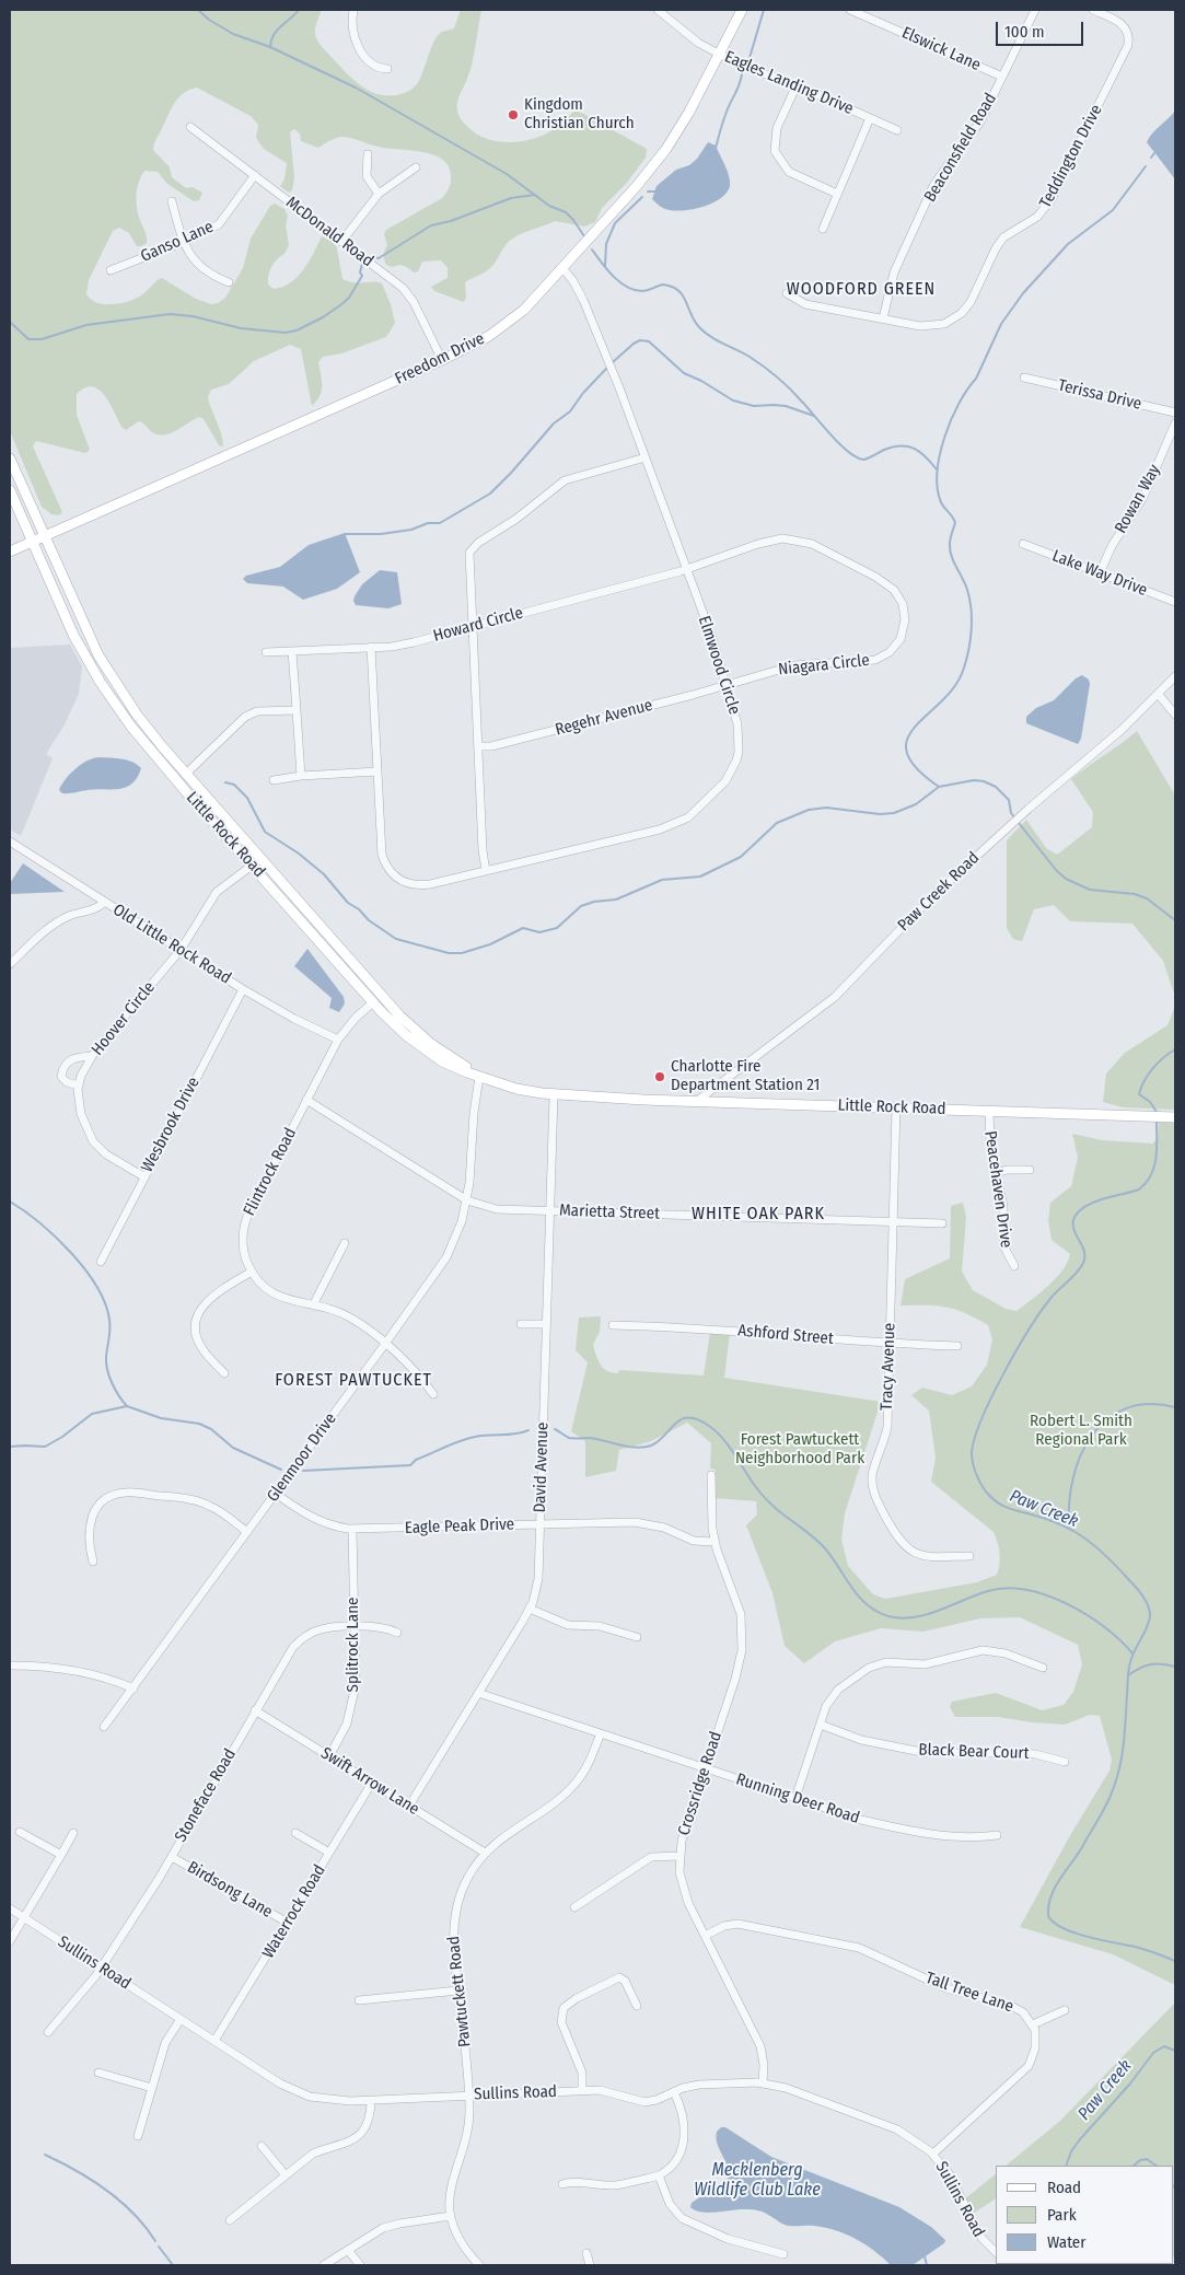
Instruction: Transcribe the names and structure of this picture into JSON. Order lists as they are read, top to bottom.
{
  "streets": {
    "main road": ["Freedom Drive", "Little Rock Road"],
    "street": [
      "Elswick Lane",
      "Eagles Landing Drive",
      "Beaconsfield Road",
      "Teddington Drive",
      "McDonald Road",
      "Ganso Lane",
      "Terissa Drive",
      "Rowan Way",
      "Lake Way Drive",
      "Howard Circle",
      "Elmwood Circle",
      "Niagara Circle",
      "Regehr Avenue",
      "Paw Creek Road",
      "Old Little Rock Road",
      "Hoover Circle",
      "Wesbrook Drive",
      "Flintrock Road",
      "Peacehaven Drive",
      "Marietta Street",
      "Ashford Street",
      "Tracy Avenue",
      "Glenmoor Drive",
      "David Avenue",
      "Eagle Peak Drive",
      "Splitrock Lane",
      "Black Bear Court",
      "Swift Arrow Lane",
      "Crossridge Road",
      "Stoneface Road",
      "Running Deer Road",
      "Birdsong Lane",
      "Waterrock Road",
      "Sullins Road",
      "Pawtuckett Road",
      "Tall Tree Lane"
    ]
  },
  "crossings": [
    ["Elswick Lane", "Beaconsfield Road"],
    ["Eagles Landing Drive", "Freedom Drive"],
    ["Beaconsfield Road", "Teddington Drive"],
    ["McDonald Road", "Ganso Lane"],
    ["McDonald Road", "Freedom Drive"],
    ["Freedom Drive", "Elmwood Circle"],
    ["Freedom Drive", "Little Rock Road"],
    ["Rowan Way", "Lake Way Drive"],
    ["Howard Circle", "Elmwood Circle"],
    ["Howard Circle", "Niagara Circle"],
    ["Elmwood Circle", "Niagara Circle"],
    ["Elmwood Circle", "Regehr Avenue"],
    ["Niagara Circle", "Regehr Avenue"],
    ["Little Rock Road", "Paw Creek Road"],
    ["Little Rock Road", "Hoover Circle"],
    ["Little Rock Road", "Flintrock Road"],
    ["Little Rock Road", "Peacehaven Drive"],
    ["Little Rock Road", "Tracy Avenue"],
    ["Little Rock Road", "Glenmoor Drive"],
    ["Little Rock Road", "David Avenue"],
    ["Old Little Rock Road", "Hoover Circle"],
    ["Old Little Rock Road", "Wesbrook Drive"],
    ["Old Little Rock Road", "Flintrock Road"],
    ["Hoover Circle", "Wesbrook Drive"],
    ["Flintrock Road", "Marietta Street"],
    ["Flintrock Road", "Glenmoor Drive"],
    ["Marietta Street", "Tracy Avenue"],
    ["Marietta Street", "Glenmoor Drive"],
    ["Marietta Street", "David Avenue"],
    ["Ashford Street", "Tracy Avenue"],
    ["Glenmoor Drive", "Eagle Peak Drive"],
    ["David Avenue", "Eagle Peak Drive"],
    ["David Avenue", "Swift Arrow Lane"],
    ["David Avenue", "Running Deer Road"],
    ["Eagle Peak Drive", "Splitrock Lane"],
    ["Eagle Peak Drive", "Crossridge Road"],
    ["Splitrock Lane", "Swift Arrow Lane"],
    ["Splitrock Lane", "Stoneface Road"],
    ["Swift Arrow Lane", "Stoneface Road"],
    ["Swift Arrow Lane", "Waterrock Road"],
    ["Swift Arrow Lane", "Pawtuckett Road"],
    ["Crossridge Road", "Running Deer Road"],
    ["Crossridge Road", "Sullins Road"],
    ["Crossridge Road", "Tall Tree Lane"],
    ["Stoneface Road", "Birdsong Lane"],
    ["Stoneface Road", "Sullins Road"],
    ["Running Deer Road", "Pawtuckett Road"],
    ["Birdsong Lane", "Waterrock Road"],
    ["Waterrock Road", "Sullins Road"],
    ["Sullins Road", "Pawtuckett Road"],
    ["Sullins Road", "Tall Tree Lane"]
  ],
  "districts": ["WOODFORD GREEN", "WHITE OAK PARK", "FOREST PAWTUCKET"],
  "water": ["Paw Creek", "Mecklenberg Wildlife Club Lake"],
  "parks": ["Robert L. Smith Regional Park", "Forest Pawtuckett Neighborhood Park"],
  "places": ["Kingdom Christian Church", "Charlotte Fire Department Station 21"],
  "legend": ["Road", "Park", "Water"],
  "scale_bar": "100 m"
}
